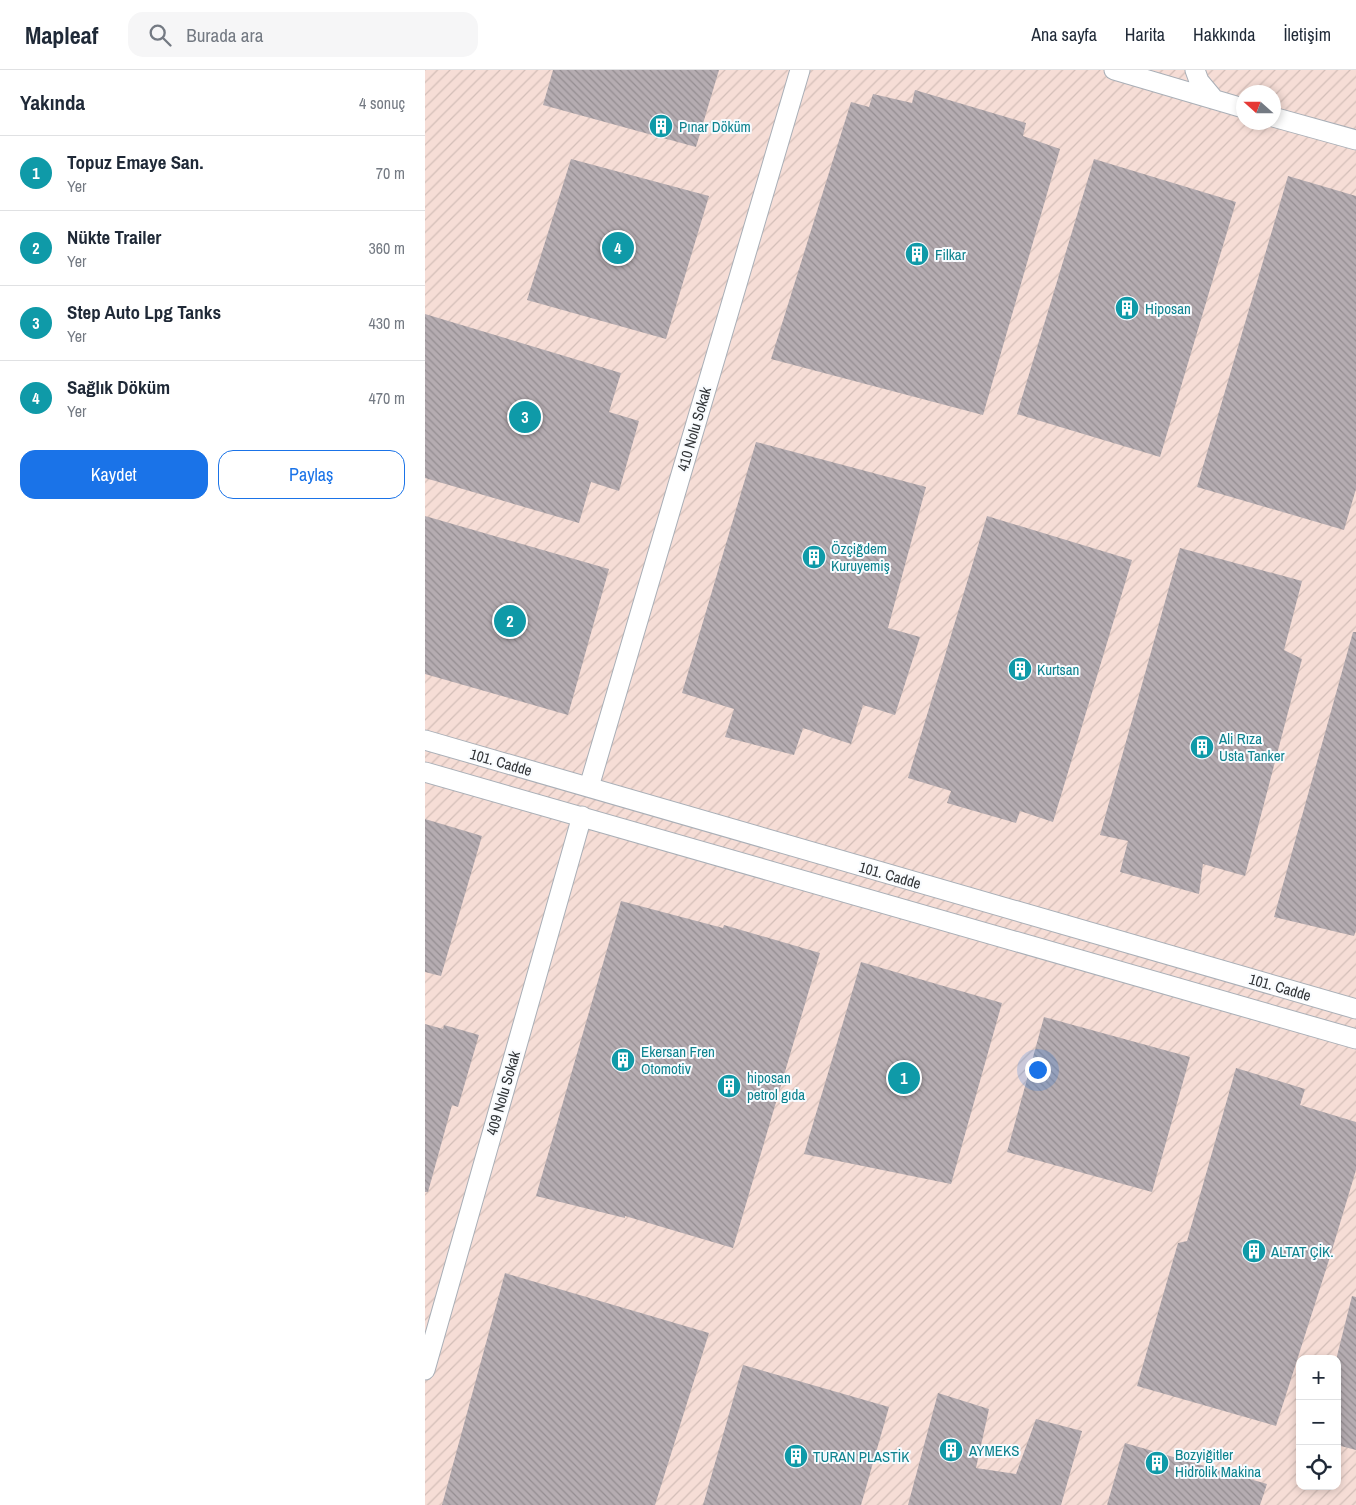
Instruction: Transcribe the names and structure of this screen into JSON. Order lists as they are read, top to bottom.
{
  "streets": {
    "street": ["410 Nolu Sokak", "101. Cadde", "409 Nolu Sokak"]
  },
  "crossings": [
    ["410 Nolu Sokak", "101. Cadde"],
    ["101. Cadde", "409 Nolu Sokak"]
  ],
  "places": {
    "building": [
      "Pınar Döküm",
      "Filkar",
      "Hiposan",
      "Özçiğdem Kuruyemiş",
      "Kurtsan",
      "Ali Rıza Usta Tanker",
      "Ekersan Fren Otomotiv",
      "hiposan petrol gıda",
      "ALTAT ÇİK.",
      "AYMEKS",
      "TURAN PLASTİK",
      "Bozyiğitler Hidrolik Makina"
    ]
  },
  "north": "left",
  "page": {
    "header": "Mapleaf",
    "search": "Burada ara",
    "nav": [
      "Ana sayfa",
      "Harita",
      "Hakkında",
      "İletişim"
    ],
    "heading": ["Yakında", "4 sonuç"],
    "list": [
      {
        "mark": "1",
        "name": "Topuz Emaye San.",
        "note": "Yer",
        "value": "70 m"
      },
      {
        "mark": "2",
        "name": "Nükte Trailer",
        "note": "Yer",
        "value": "360 m"
      },
      {
        "mark": "3",
        "name": "Step Auto Lpg Tanks",
        "note": "Yer",
        "value": "430 m"
      },
      {
        "mark": "4",
        "name": "Sağlık Döküm",
        "note": "Yer",
        "value": "470 m"
      }
    ],
    "pins": [
      "4",
      "3",
      "2",
      "1"
    ],
    "buttons": ["Kaydet", "Paylaş"],
    "map_buttons": ["+", "−"]
  }
}
